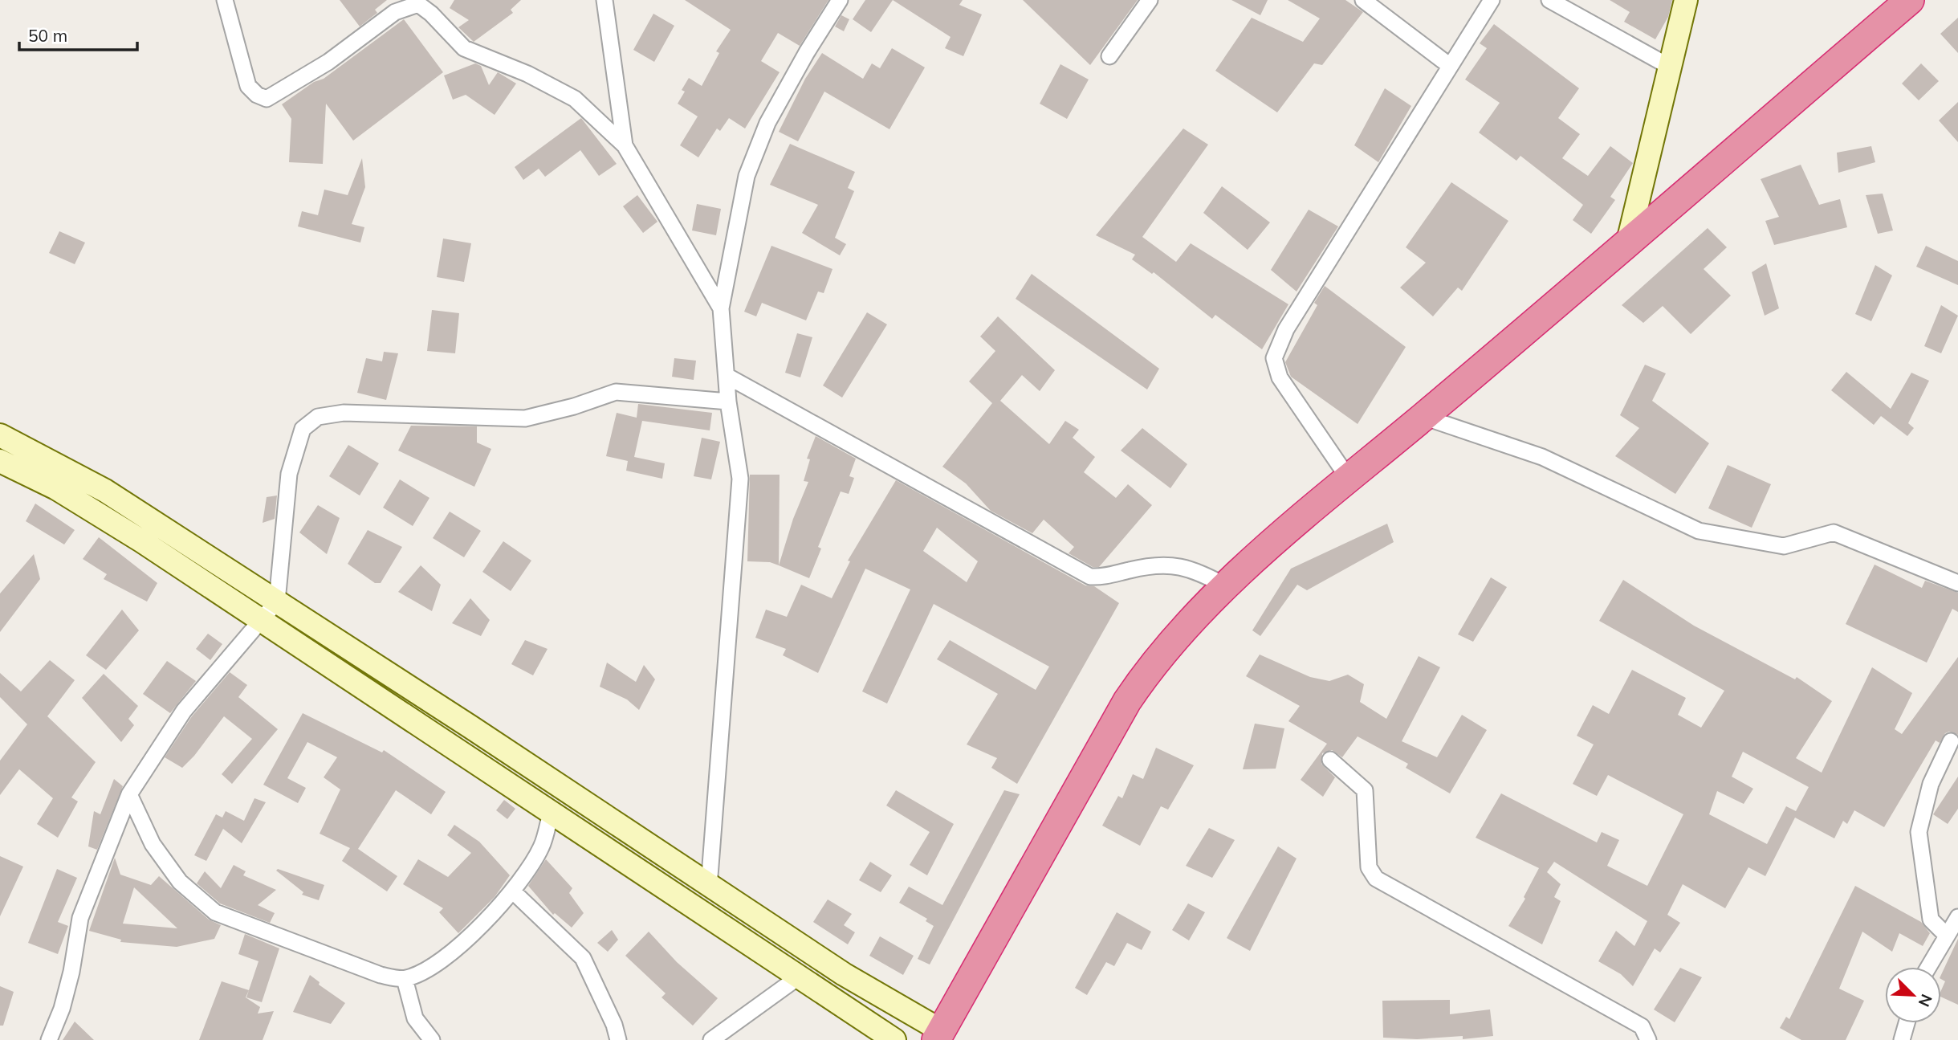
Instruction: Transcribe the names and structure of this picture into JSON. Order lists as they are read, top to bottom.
{
  "scale_bar": "50 m",
  "north": "bottom right"
}
